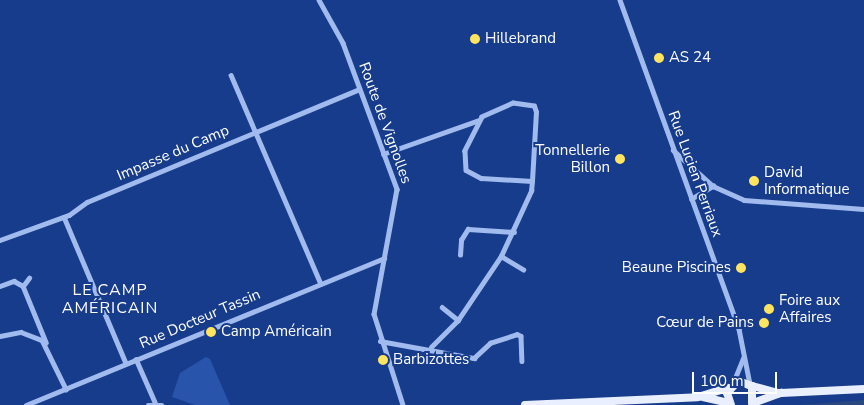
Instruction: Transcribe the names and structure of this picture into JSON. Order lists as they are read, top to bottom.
{
  "streets": {
    "street": [
      "Route de Vignolles",
      "Impasse du Camp",
      "Rue Lucien Perriaux",
      "Rue Docteur Tassin"
    ]
  },
  "crossings": [
    ["Route de Vignolles", "Impasse du Camp"],
    ["Route de Vignolles", "Rue Docteur Tassin"]
  ],
  "districts": ["LE CAMP AMÉRICAIN"],
  "places": [
    "Hillebrand",
    "AS 24",
    "Tonnellerie Billon",
    "David Informatique",
    "Beaune Piscines",
    "Foire aux Affaires",
    "Cœur de Pains",
    "Camp Américain",
    "Barbizottes"
  ],
  "scale_bar": "100 m"
}
